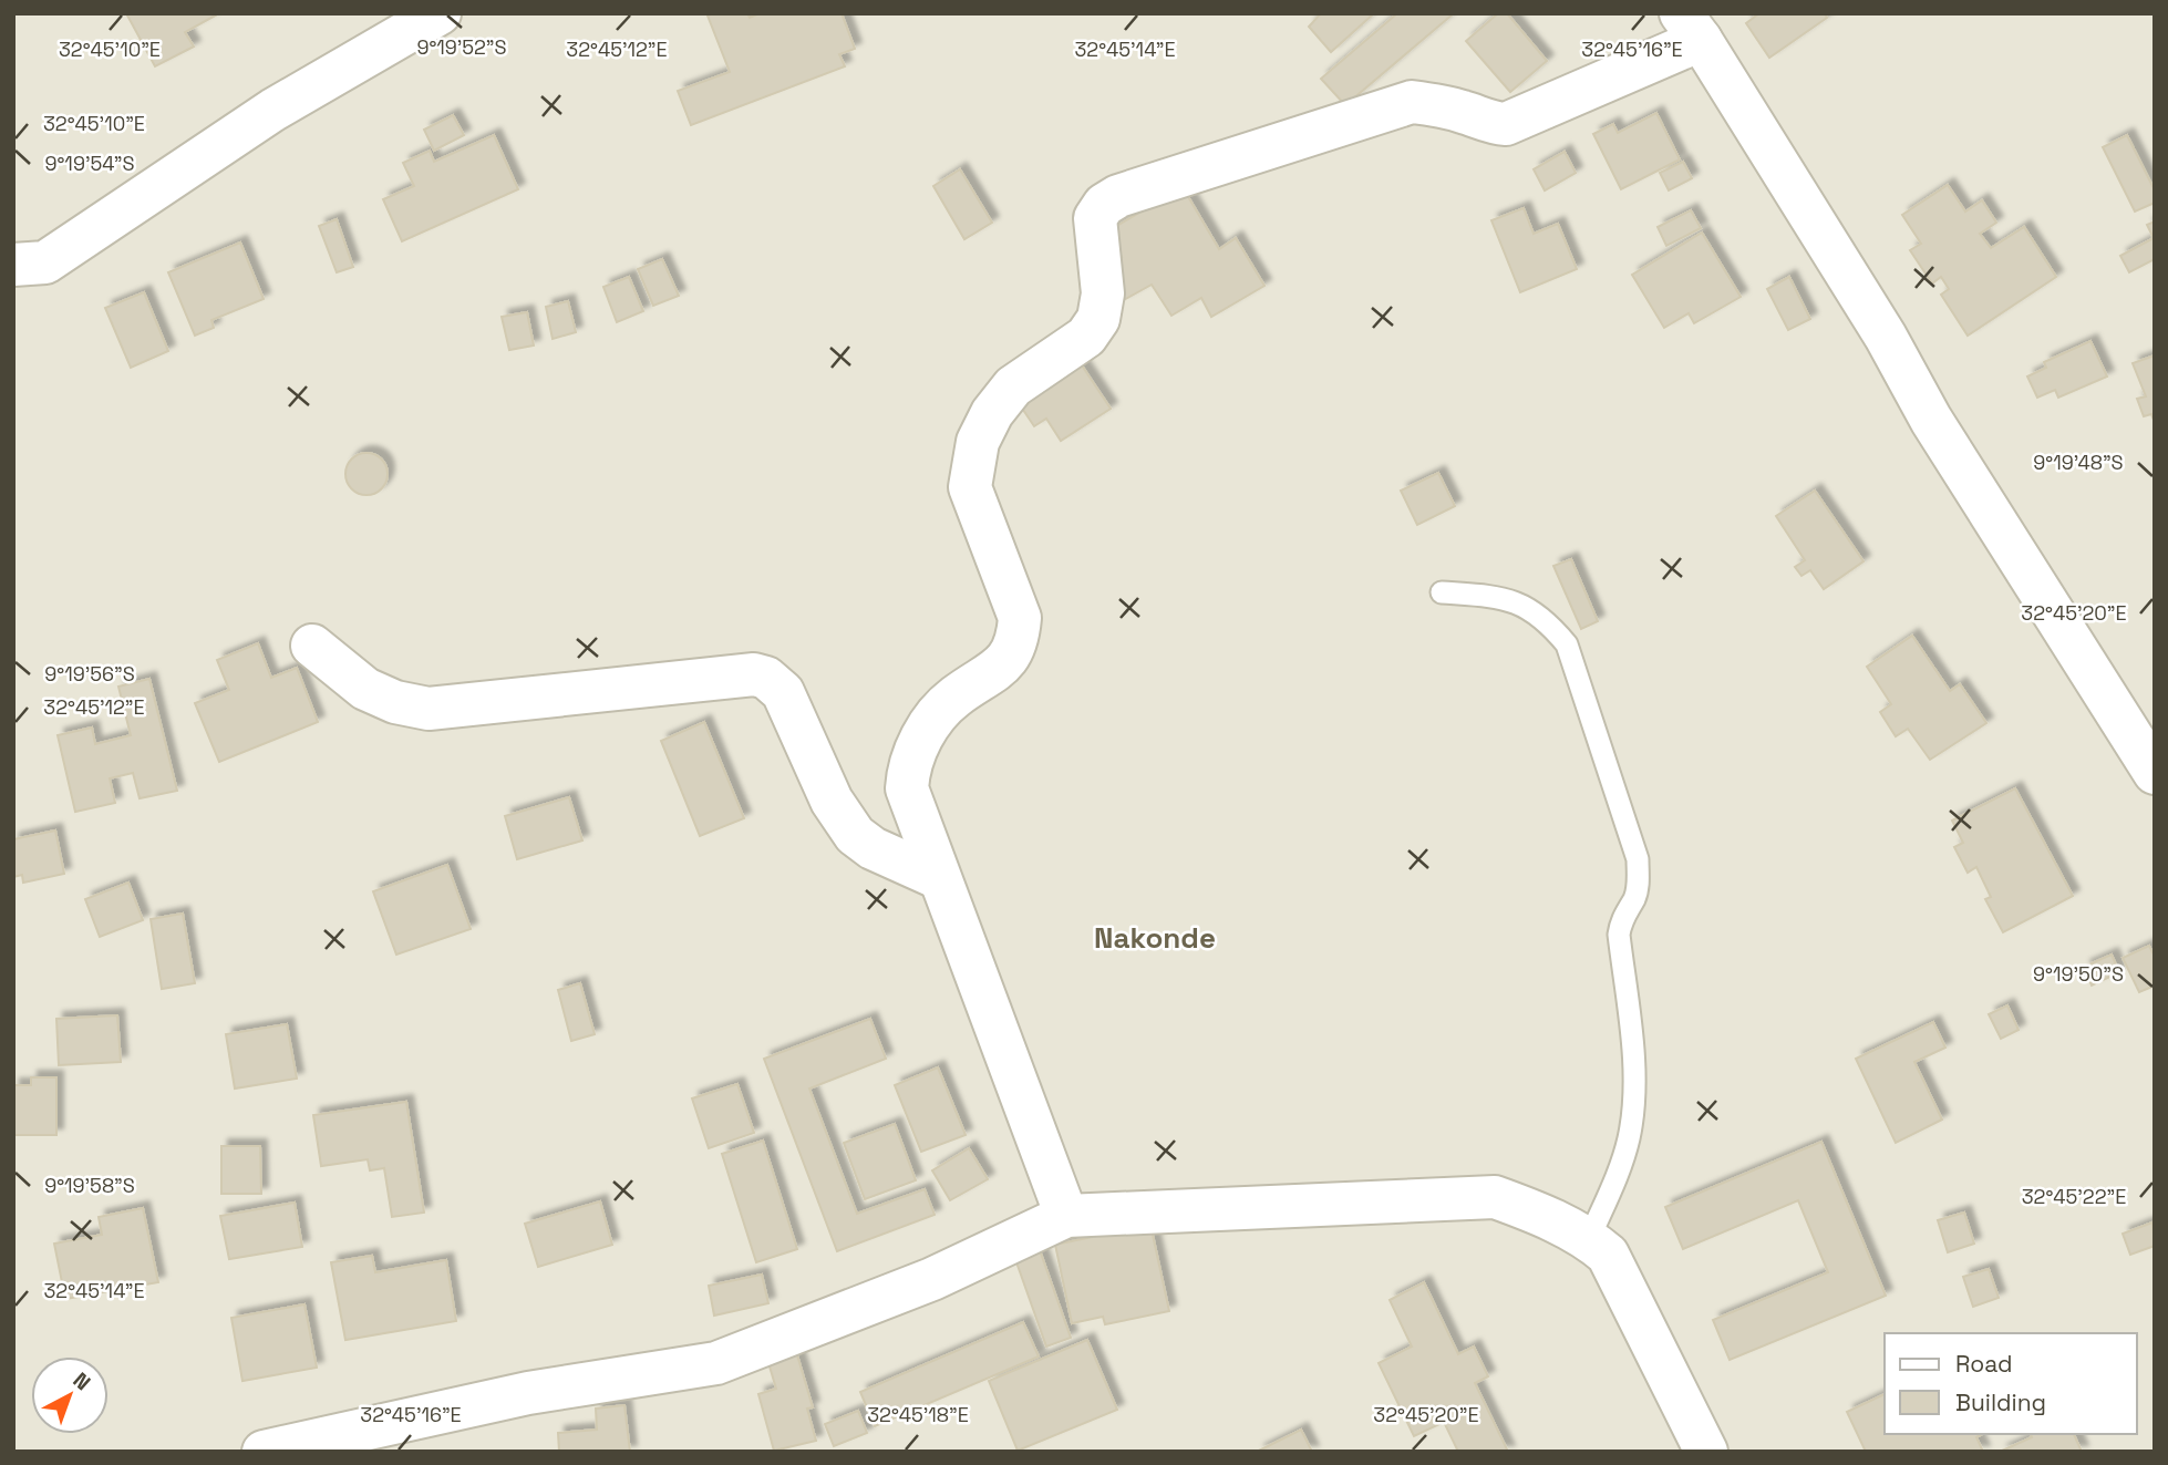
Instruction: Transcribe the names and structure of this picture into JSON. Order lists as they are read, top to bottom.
{
  "districts": ["Nakonde"],
  "legend": ["Road", "Building"],
  "north": "top right",
  "coordinates": [
    "9°19'52\"S",
    "32°45'10\"E",
    "32°45'14\"E",
    "32°45'16\"E",
    "32°45'12\"E",
    "9°19'54\"S",
    "9°19'48\"S",
    "32°45'20\"E",
    "9°19'56\"S",
    "9°19'50\"S",
    "9°19'58\"S",
    "32°45'22\"E",
    "32°45'18\"E"
  ]
}
